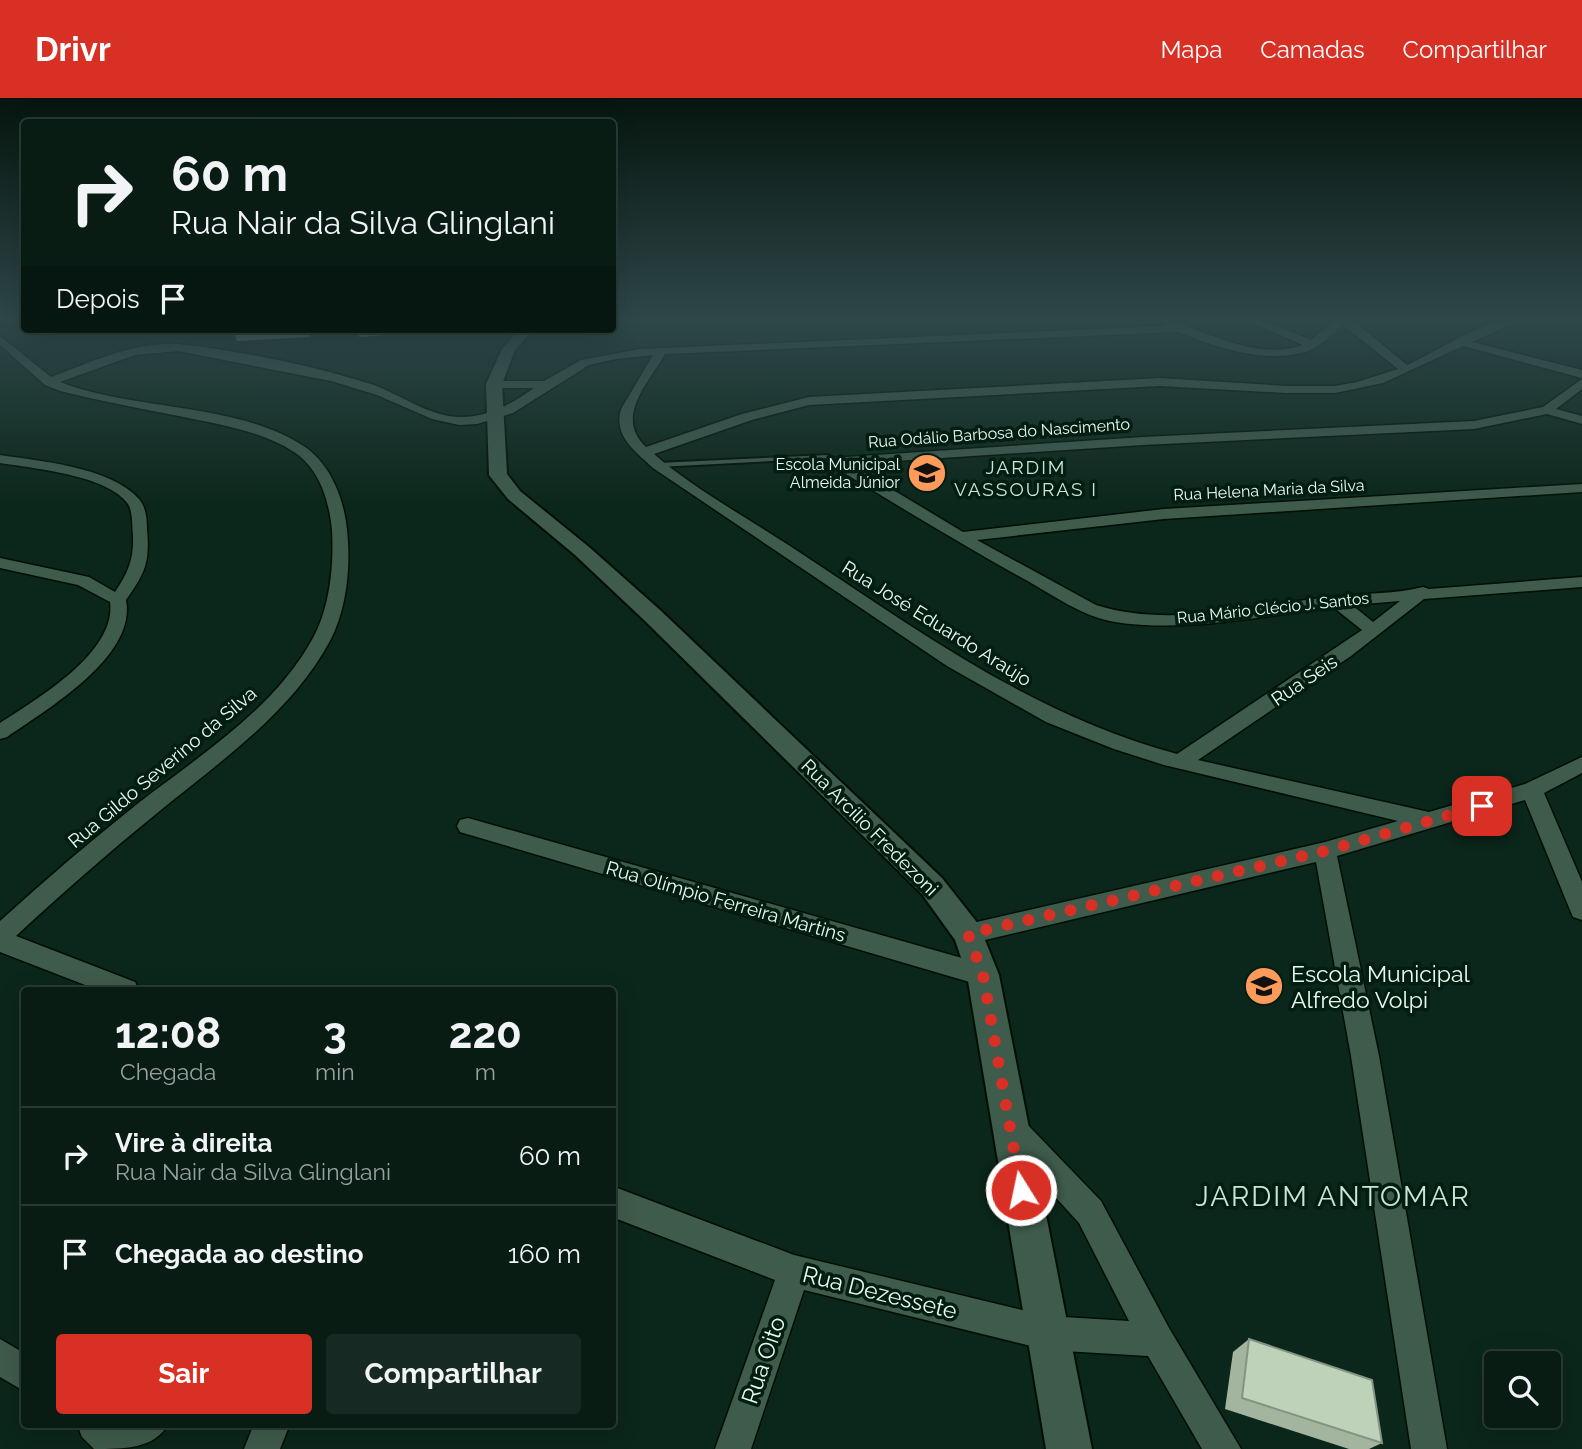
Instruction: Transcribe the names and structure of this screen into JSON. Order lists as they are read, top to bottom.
{
  "streets": {
    "street": [
      "Rua Odálio Barbosa do Nascimento",
      "Rua Helena Maria da Silva",
      "Rua Mário Clécio J. Santos",
      "Rua José Eduardo Araújo",
      "Rua Seis",
      "Rua Gildo Severino da Silva",
      "Rua Arcílio Fredezoni",
      "Rua Olímpio Ferreira Martins",
      "Rua Dezessete",
      "Rua Oito"
    ]
  },
  "crossings": [
    ["Rua Odálio Barbosa do Nascimento", "Rua Mário Clécio J. Santos"],
    ["Rua Helena Maria da Silva", "Rua Mário Clécio J. Santos"],
    ["Rua Mário Clécio J. Santos", "Rua Seis"],
    ["Rua José Eduardo Araújo", "Rua Seis"],
    ["Rua Arcílio Fredezoni", "Rua Olímpio Ferreira Martins"],
    ["Rua Arcílio Fredezoni", "Rua Dezessete"],
    ["Rua Dezessete", "Rua Oito"]
  ],
  "districts": ["JARDIM VASSOURAS I", "JARDIM ANTOMAR"],
  "places": {
    "school or university": ["Escola Municipal Almeida Júnior", "Escola Municipal Alfredo Volpi"]
  },
  "page": {
    "header": "Drivr",
    "nav": ["Mapa", "Camadas", "Compartilhar"],
    "turn": ["60 m", "Rua Nair da Silva Glinglani"],
    "then": "Depois",
    "eta": [
      "12:08",
      "Chegada",
      "3",
      "min",
      "220",
      "m"
    ],
    "list": [
      {
        "name": "Vire à direita",
        "note": "Rua Nair da Silva Glinglani",
        "value": "60 m"
      },
      {
        "name": "Chegada ao destino",
        "value": "160 m"
      }
    ],
    "buttons": ["Sair", "Compartilhar"]
  }
}
